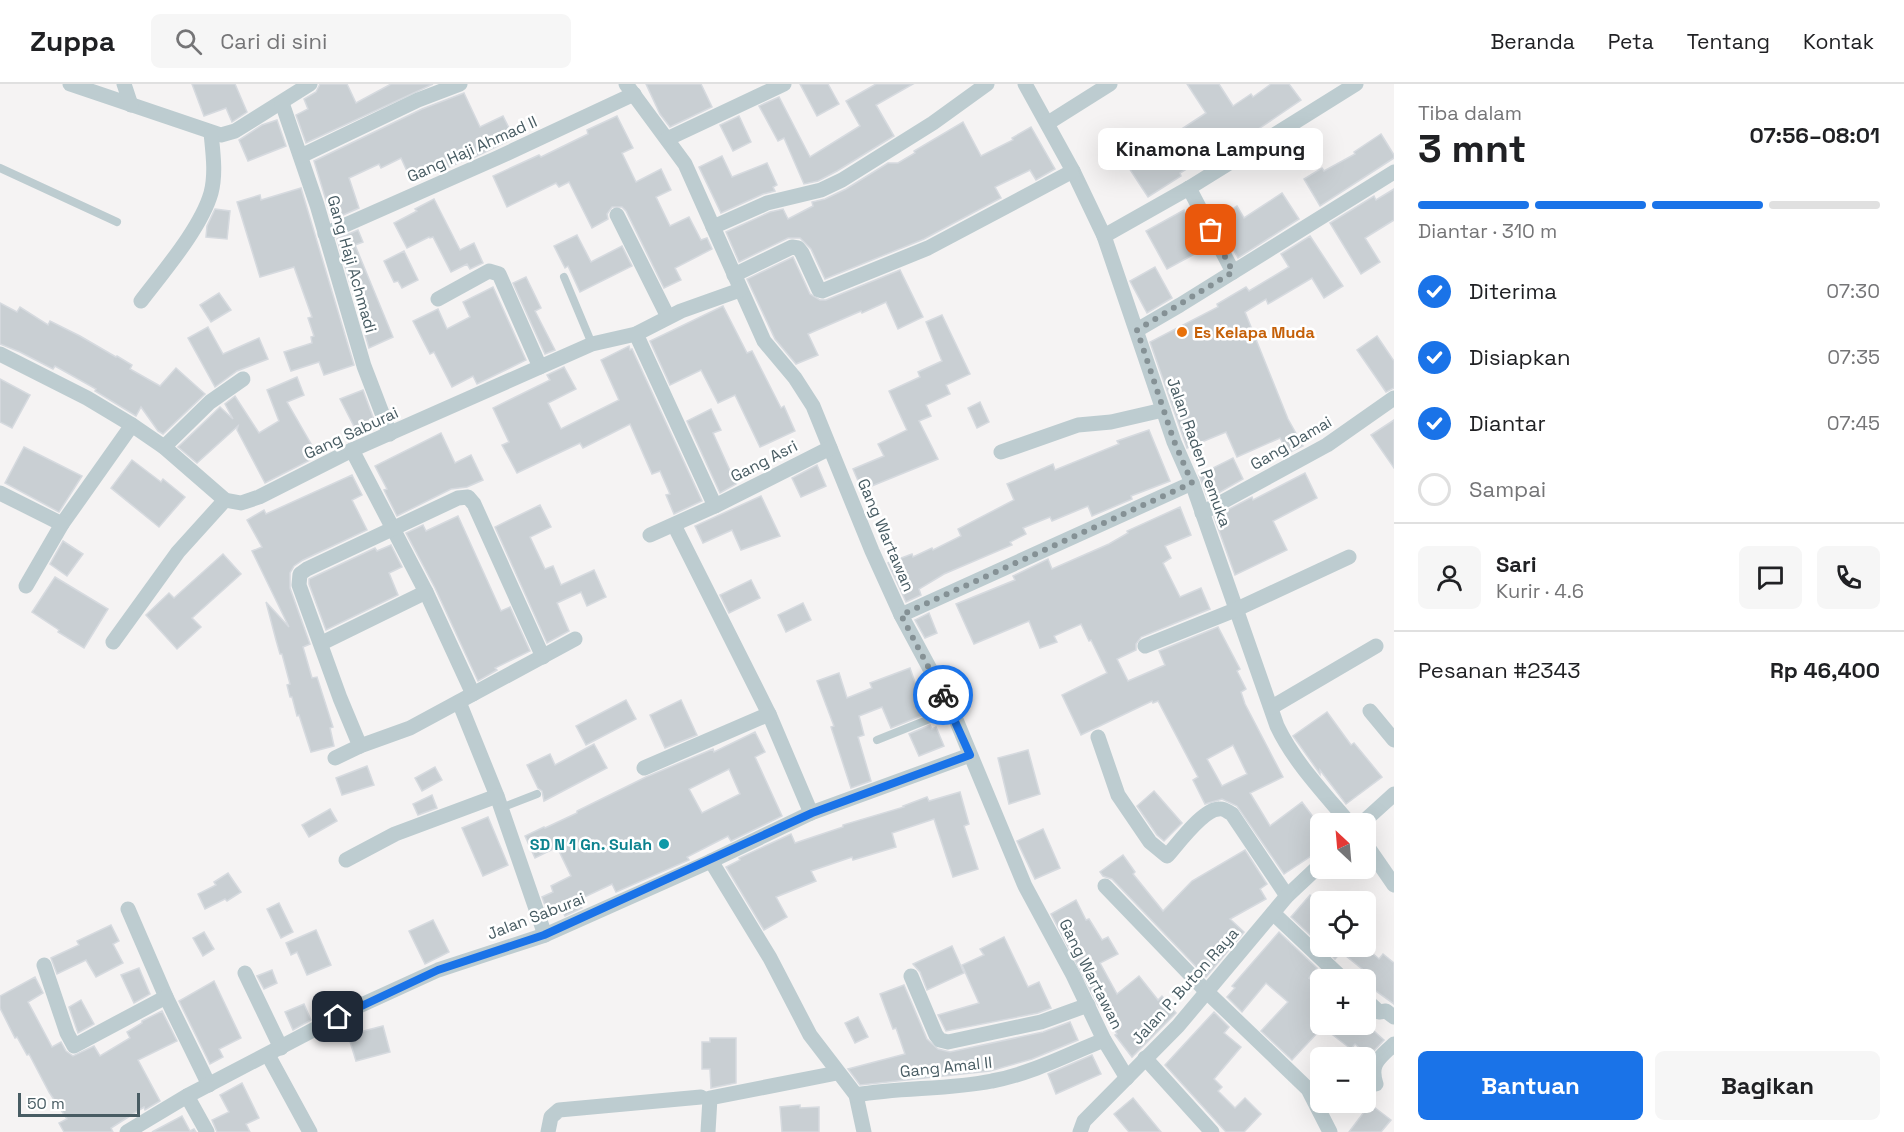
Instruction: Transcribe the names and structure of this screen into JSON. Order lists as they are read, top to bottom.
{
  "streets": {
    "street": [
      "Gang Haji Ahmad II",
      "Gang Haji Achmadi",
      "Gang Saburai",
      "Gang Damai",
      "Jalan Raden Pemuka",
      "Gang Asri",
      "Gang Wartawan",
      "Jalan Saburai",
      "Jalan P. Buton Raya",
      "Gang Amal II"
    ]
  },
  "crossings": [
    ["Gang Haji Ahmad II", "Gang Haji Achmadi"],
    ["Gang Haji Ahmad II", "Gang Wartawan"],
    ["Gang Haji Achmadi", "Gang Saburai"],
    ["Gang Saburai", "Gang Wartawan"],
    ["Gang Damai", "Jalan Raden Pemuka"],
    ["Gang Asri", "Gang Wartawan"],
    ["Gang Wartawan", "Jalan Saburai"],
    ["Gang Wartawan", "Jalan P. Buton Raya"],
    ["Gang Wartawan", "Gang Amal II"]
  ],
  "places": ["Kinamona Lampung", "Es Kelapa Muda", "SD N 1 Gn. Sulah"],
  "scale_bar": "50 m",
  "north": "top left",
  "page": {
    "header": "Zuppa",
    "search": "Cari di sini",
    "nav": [
      "Beranda",
      "Peta",
      "Tentang",
      "Kontak"
    ],
    "heading": ["3 mnt", "Tiba dalam", "07:56–08:01"],
    "panel": [
      "Sari",
      "Kurir · 4.6",
      "Pesanan #2343",
      "Rp 46,400"
    ],
    "bubble": "Kinamona Lampung",
    "bar": "Diantar · 310 m",
    "list": [
      ["Diterima", "07:30"],
      ["Disiapkan", "07:35"],
      ["Diantar", "07:45"],
      "Sampai"
    ],
    "map_buttons": ["+", "−"],
    "buttons": ["Bantuan", "Bagikan"],
    "scale": "50 m"
  }
}
